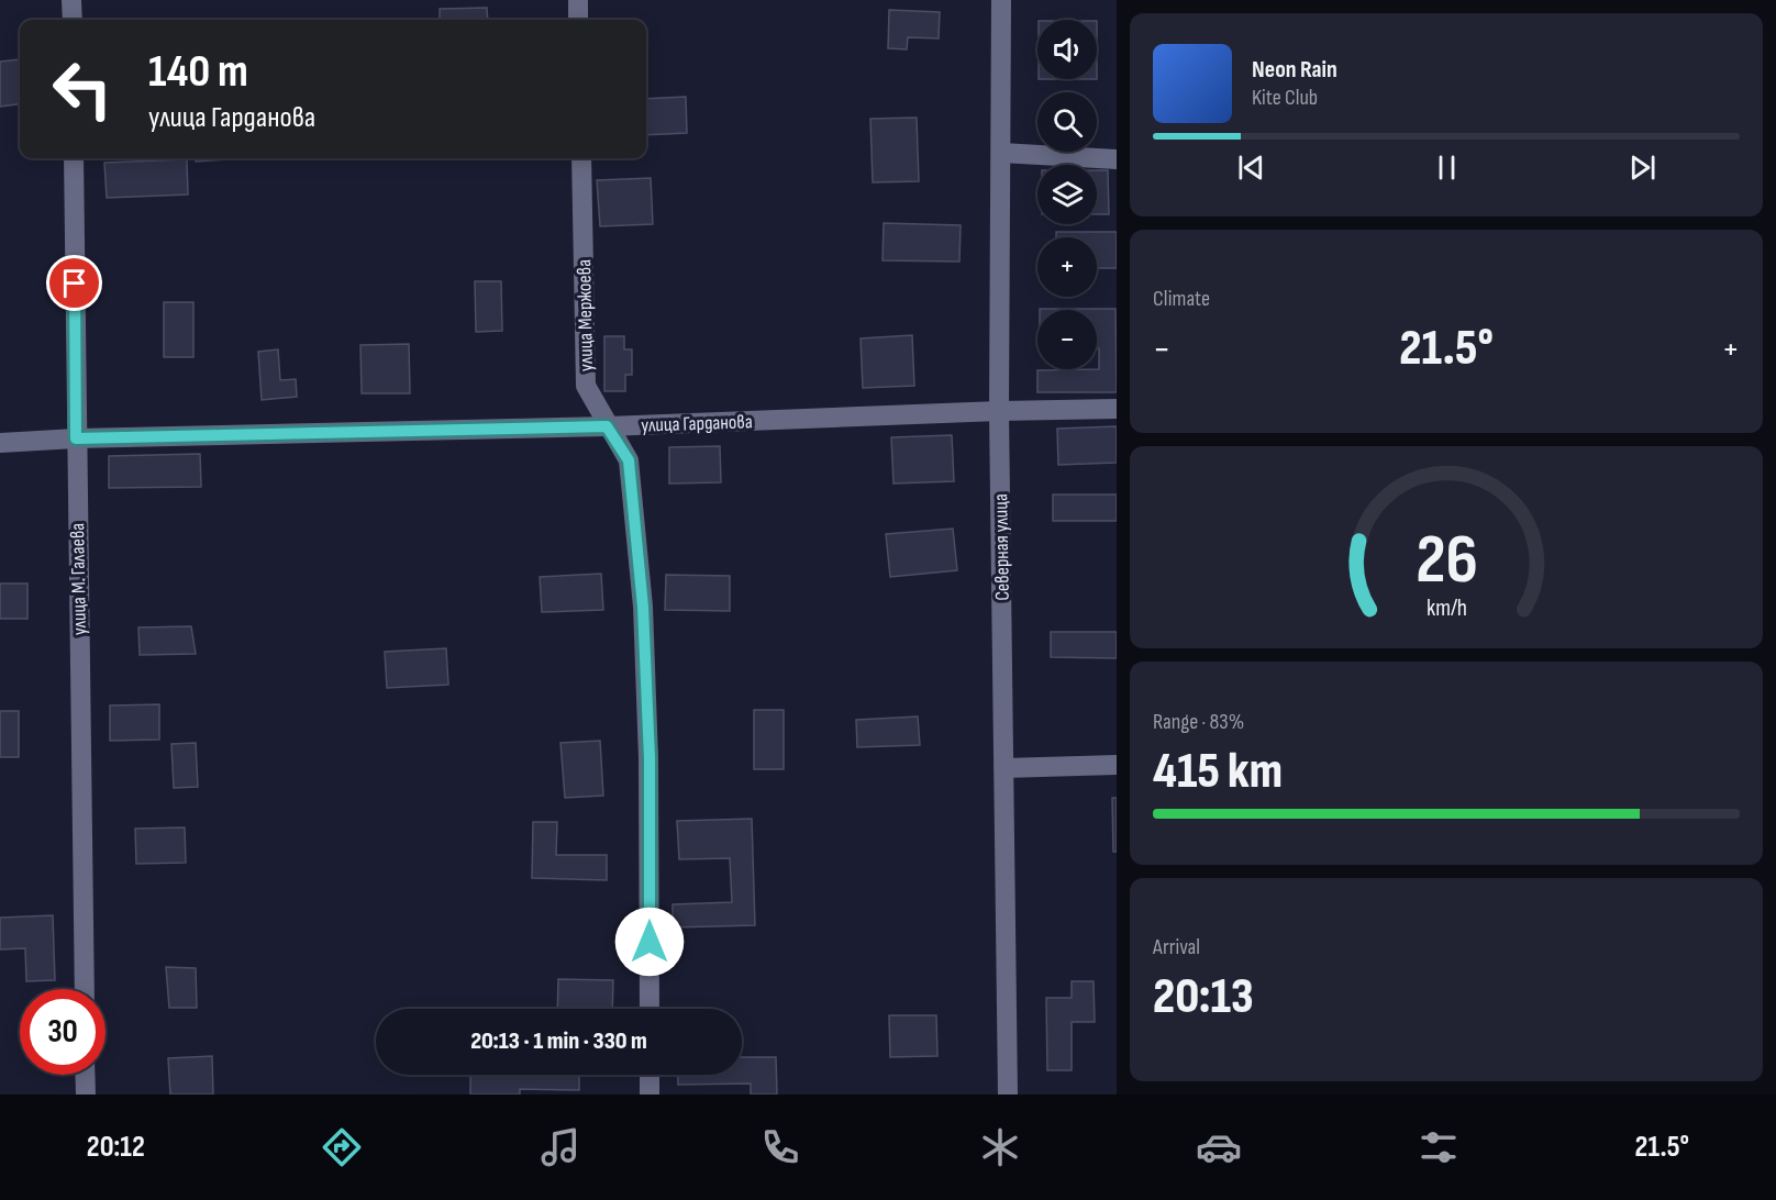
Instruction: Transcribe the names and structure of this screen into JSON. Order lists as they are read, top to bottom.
{
  "streets": {
    "street": [
      "улица Мержоева",
      "улица Гарданова",
      "Северная улица",
      "улица М. Галаева"
    ]
  },
  "crossings": [
    ["улица Мержоева", "улица Гарданова"],
    ["улица Гарданова", "Северная улица"],
    ["улица Гарданова", "улица М. Галаева"]
  ],
  "page": {
    "map_buttons": ["+", "−"],
    "turn": ["140 m", "улица Гарданова"],
    "song": ["Neon Rain", "Kite Club"],
    "tile": [
      "Climate",
      ["Range · 83%", "415 km"],
      ["Arrival", "20:13"]
    ],
    "heat": ["−", "21.5°", "+"],
    "limit": "30",
    "trip": "20:13 · 1 min · 330 m",
    "tabs": ["20:12", "21.5°"],
    "gauge": ["26", "km/h"]
  }
}
